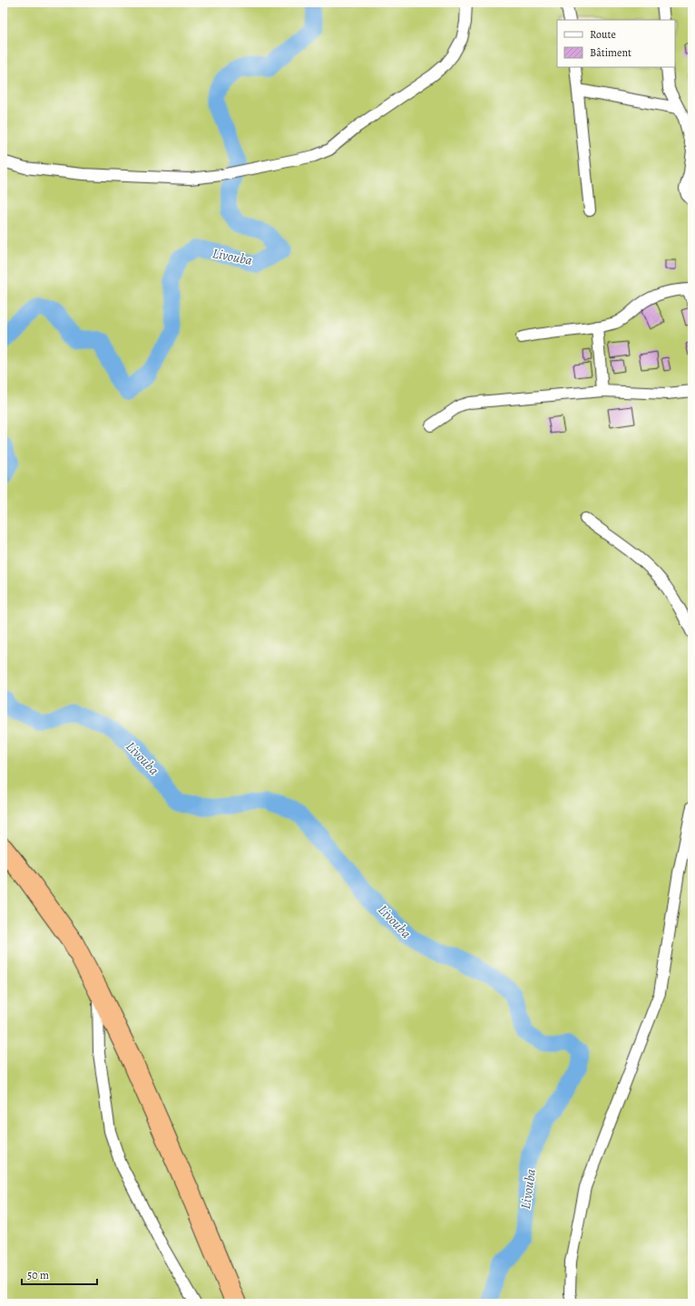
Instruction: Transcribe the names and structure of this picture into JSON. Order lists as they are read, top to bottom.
{
  "water": ["Livouba"],
  "legend": ["Route", "Bâtiment"],
  "scale_bar": "50 m"
}
